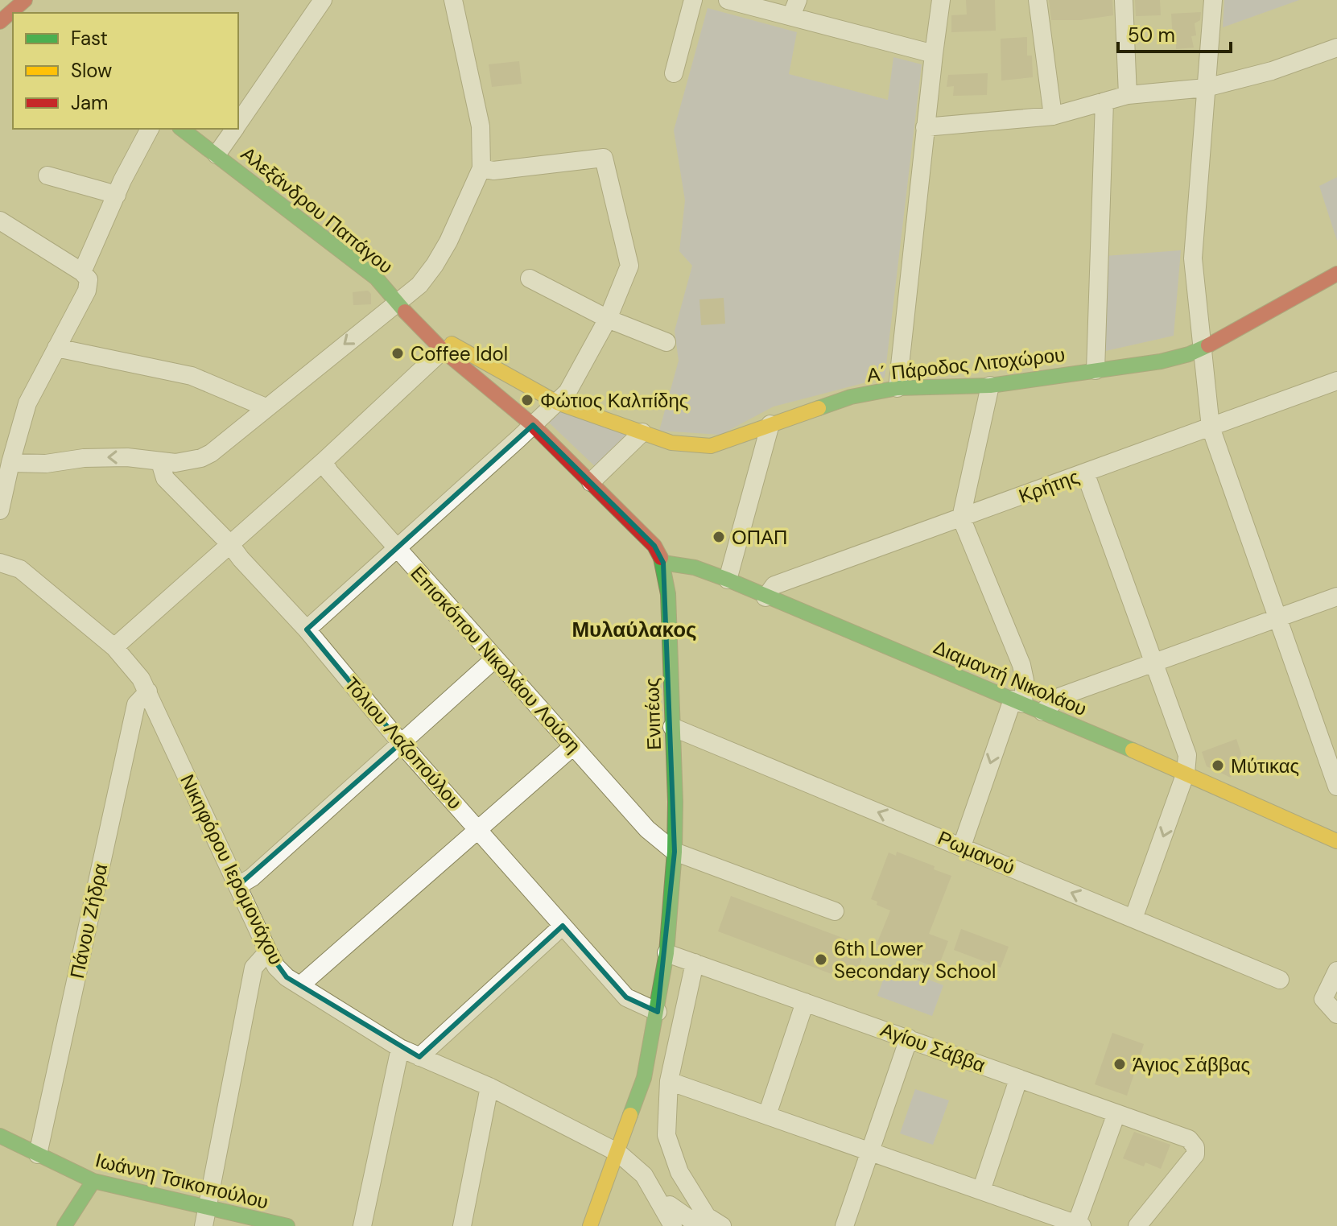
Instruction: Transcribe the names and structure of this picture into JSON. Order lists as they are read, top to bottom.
{
  "streets": {
    "street": [
      "Αλεξάνδρου Παπάγου",
      "Α΄ Πάροδος Λιτοχώρου",
      "Κρήτης",
      "Επισκόπου Νικολάου Λούση",
      "Διαμαντή Νικολάου",
      "Ενιπέως",
      "Τόλιου Λαζοπούλου",
      "Ρωμανού",
      "Νικηφόρου Ιερομονάχου",
      "Πάνου Ζήδρα",
      "Αγίου Σάββα",
      "Ιωάννη Τσικοπούλου"
    ]
  },
  "crossings": [
    ["Αλεξάνδρου Παπάγου", "Ενιπέως"],
    ["Α΄ Πάροδος Λιτοχώρου", "Ενιπέως"],
    ["Κρήτης", "Διαμαντή Νικολάου"],
    ["Επισκόπου Νικολάου Λούση", "Ενιπέως"],
    ["Διαμαντή Νικολάου", "Ενιπέως"],
    ["Ενιπέως", "Τόλιου Λαζοπούλου"],
    ["Ενιπέως", "Ρωμανού"],
    ["Ενιπέως", "Νικηφόρου Ιερομονάχου"],
    ["Ενιπέως", "Αγίου Σάββα"],
    ["Νικηφόρου Ιερομονάχου", "Πάνου Ζήδρα"],
    ["Πάνου Ζήδρα", "Ιωάννη Τσικοπούλου"]
  ],
  "one_way": ["Ρωμανού"],
  "districts": ["Μυλαύλακος"],
  "places": [
    "Coffee Idol",
    "Φώτιος Καλπίδης",
    "ΟΠΑΠ",
    "Μύτικας",
    "6th Lower Secondary School",
    "Άγιος Σάββας"
  ],
  "legend": ["Fast", "Slow", "Jam"],
  "scale_bar": "50 m"
}
